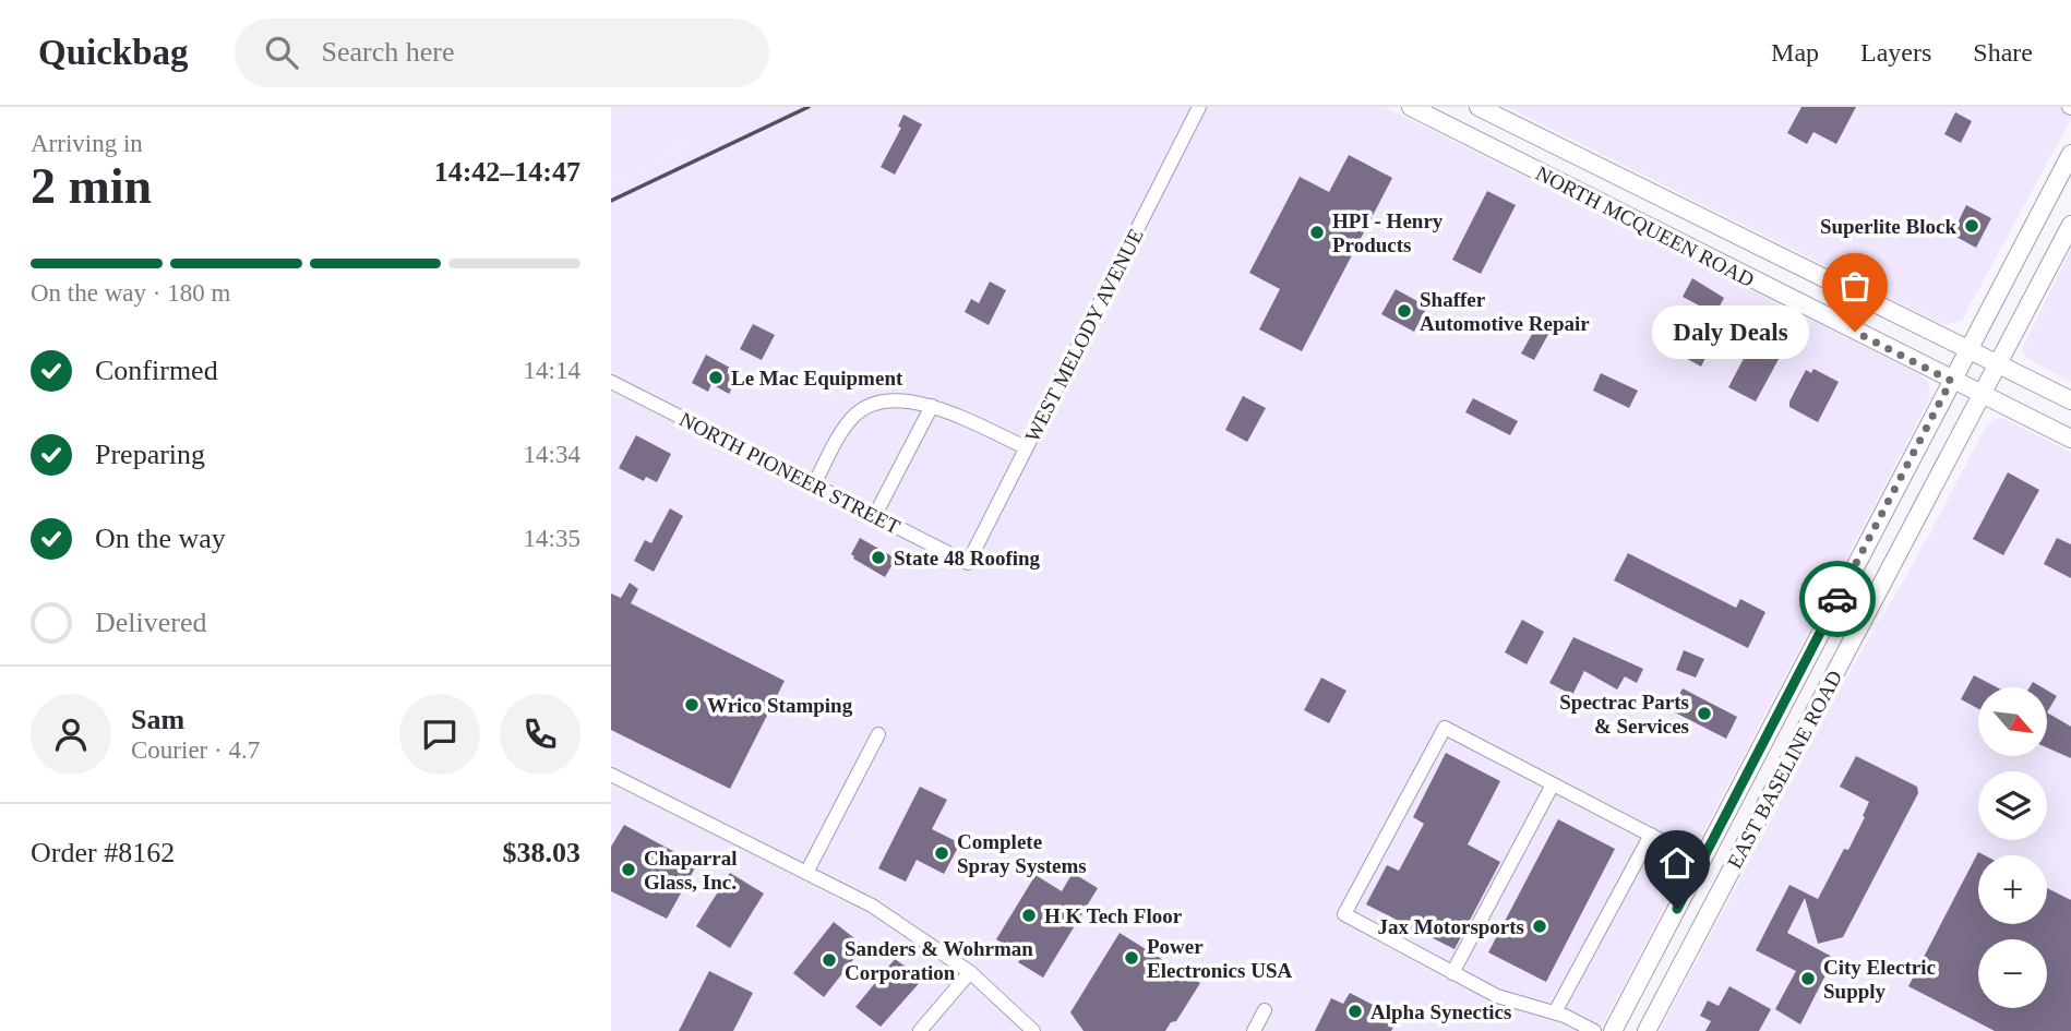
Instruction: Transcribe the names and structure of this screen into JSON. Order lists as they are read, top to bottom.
{
  "streets": {
    "main road": ["NORTH MCQUEEN ROAD", "EAST BASELINE ROAD"],
    "street": ["WEST MELODY AVENUE", "NORTH PIONEER STREET"]
  },
  "crossings": [
    ["NORTH MCQUEEN ROAD", "EAST BASELINE ROAD"],
    ["WEST MELODY AVENUE", "NORTH PIONEER STREET"]
  ],
  "places": [
    "Superlite Block",
    "HPI - Henry Products",
    "Shaffer Automotive Repair",
    "Daly Deals",
    "Le Mac Equipment",
    "State 48 Roofing",
    "Wrico Stamping",
    "Spectrac Parts & Services",
    "Complete Spray Systems",
    "Chaparral Glass, Inc.",
    "H K Tech Floor",
    "Jax Motorsports",
    "Power Electronics USA",
    "Sanders & Wohrman Corporation",
    "City Electric Supply",
    "Alpha Synectics"
  ],
  "north": "bottom right",
  "page": {
    "header": "Quickbag",
    "search": "Search here",
    "nav": ["Map", "Layers", "Share"],
    "heading": ["2 min", "Arriving in", "14:42–14:47"],
    "panel": [
      "Sam",
      "Courier · 4.7",
      "Order #8162",
      "$38.03"
    ],
    "bar": "On the way · 180 m",
    "bubble": "Daly Deals",
    "list": [
      ["Confirmed", "14:14"],
      ["Preparing", "14:34"],
      ["On the way", "14:35"],
      "Delivered"
    ],
    "map_buttons": ["+", "−"]
  }
}
